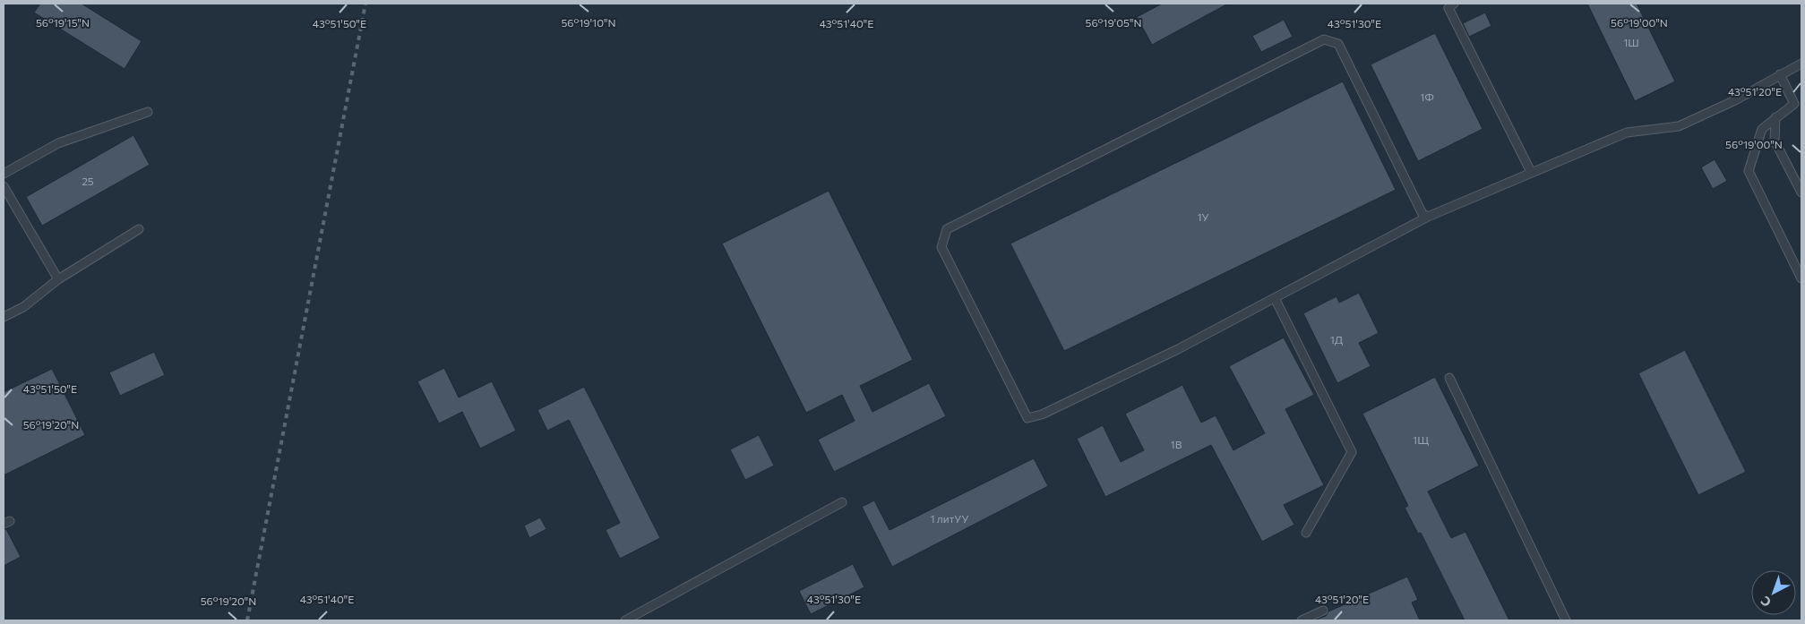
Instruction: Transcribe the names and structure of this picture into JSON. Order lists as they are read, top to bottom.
{
  "house_numbers": [
    "1Ш",
    "1Ф",
    "25",
    "1У",
    "1Д",
    "1Щ",
    "1В",
    "1 литУУ"
  ],
  "north": "bottom left",
  "coordinates": [
    "56°19'05\"N",
    "56°19'15\"N",
    "56°19'10\"N",
    "56°19'00\"N",
    "43°51'50\"E",
    "43°51'40\"E",
    "43°51'30\"E",
    "43°51'20\"E",
    "56°19'20\"N"
  ]
}
